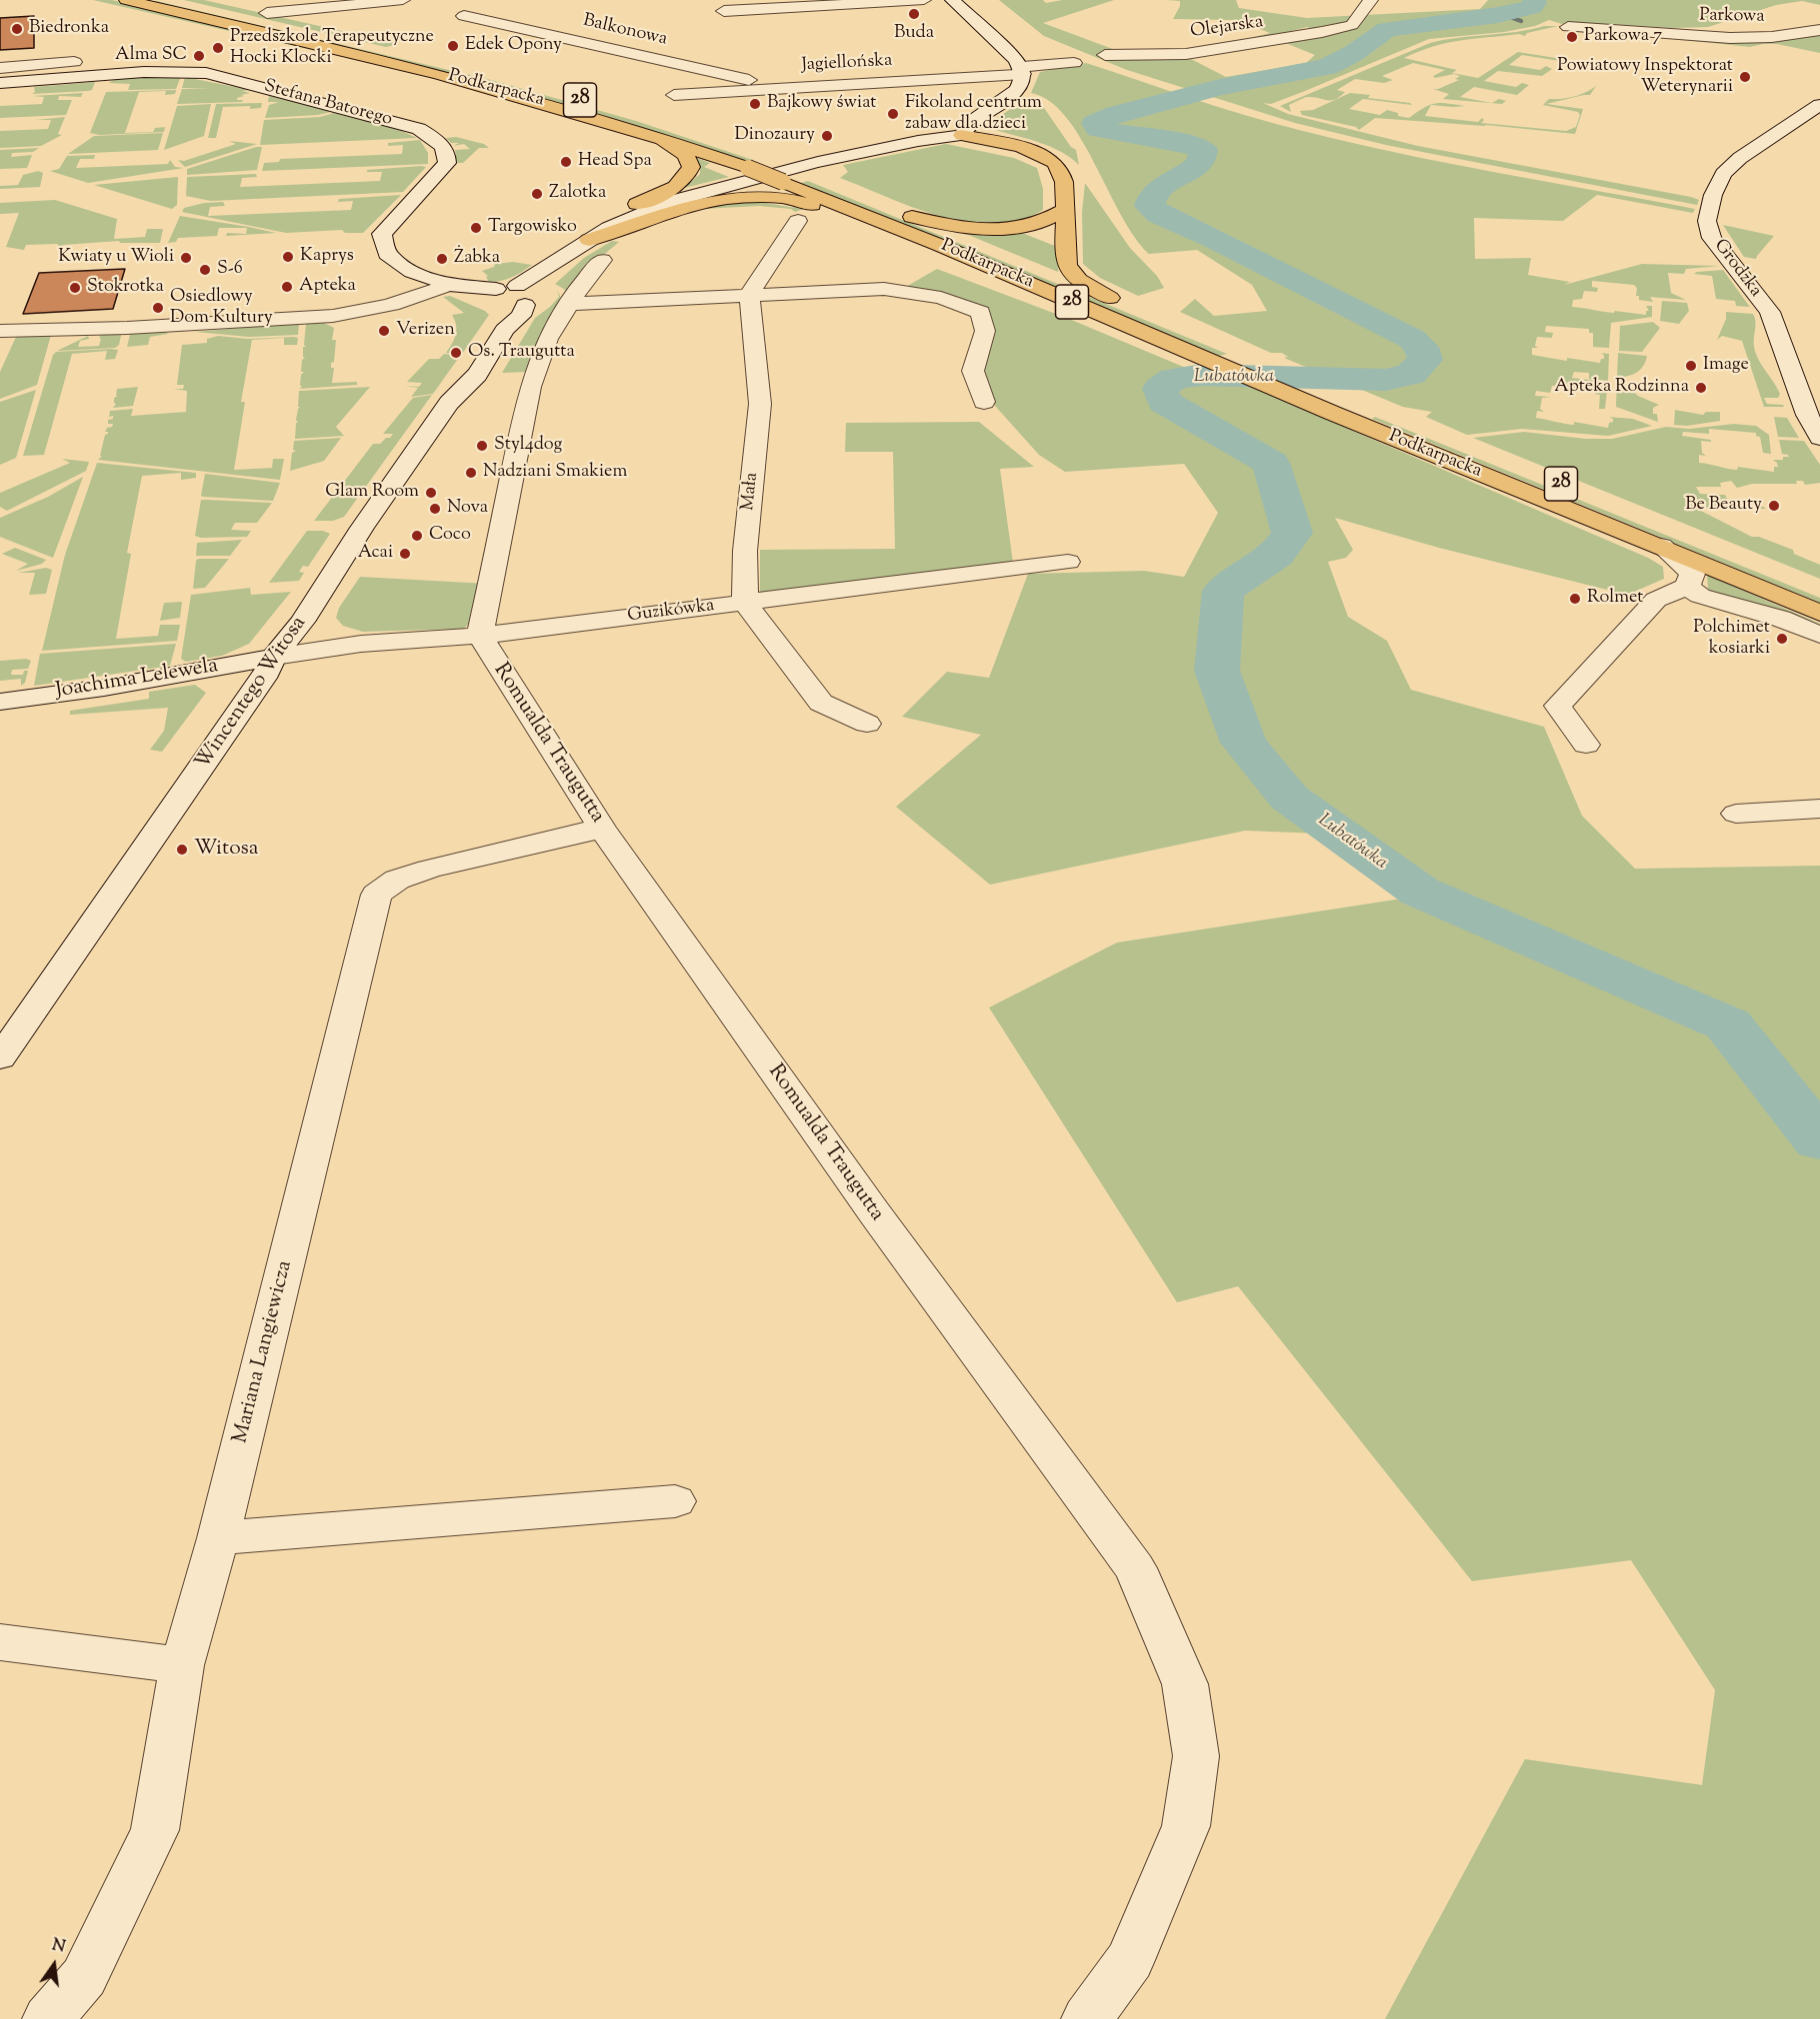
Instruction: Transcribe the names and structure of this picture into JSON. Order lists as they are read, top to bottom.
{
  "streets": {
    "main road": ["Podkarpacka", "28"],
    "street": [
      "Parkowa",
      "Olejarska",
      "Balkonowa",
      "Jagiellońska",
      "Stefana Batorego",
      "Grodzka",
      "Mała",
      "Guzikówka",
      "Joachima Lelewela",
      "Wincentego Witosa",
      "Romualda Traugutta",
      "Mariana Langiewicza"
    ]
  },
  "crossings": [
    ["Balkonowa", "Jagiellońska"],
    ["Stefana Batorego", "Wincentego Witosa"],
    ["Mała", "Guzikówka"],
    ["Guzikówka", "Joachima Lelewela"],
    ["Guzikówka", "Wincentego Witosa"],
    ["Guzikówka", "Romualda Traugutta"],
    ["Joachima Lelewela", "Wincentego Witosa"],
    ["Romualda Traugutta", "Mariana Langiewicza"]
  ],
  "water": ["Lubatówka"],
  "places": [
    "Buda",
    "Biedronka",
    "Parkowa 7",
    "Edek Opony",
    "Przedszkole Terapeutyczne Hocki Klocki",
    "Alma SC",
    "Powiatowy Inspektorat Weterynarii",
    "Bajkowy świat",
    "Fikoland centrum zabaw dla dzieci",
    "Dinozaury",
    "Head Spa",
    "Zalotka",
    "Targowisko",
    "Kaprys",
    "Kwiaty u Wioli",
    "Żabka",
    "S-6",
    "Apteka",
    "Stokrotka",
    "Osiedlowy Dom Kultury",
    "Verizen",
    "Os. Traugutta",
    "Image",
    "Apteka Rodzinna",
    "Styl4dog",
    "Nadziani Smakiem",
    "Glam Room",
    "Be Beauty",
    "Nova",
    "Coco",
    "Acai",
    "Rolmet",
    "Polchimet kosiarki",
    "Witosa"
  ],
  "north": "top"
}
